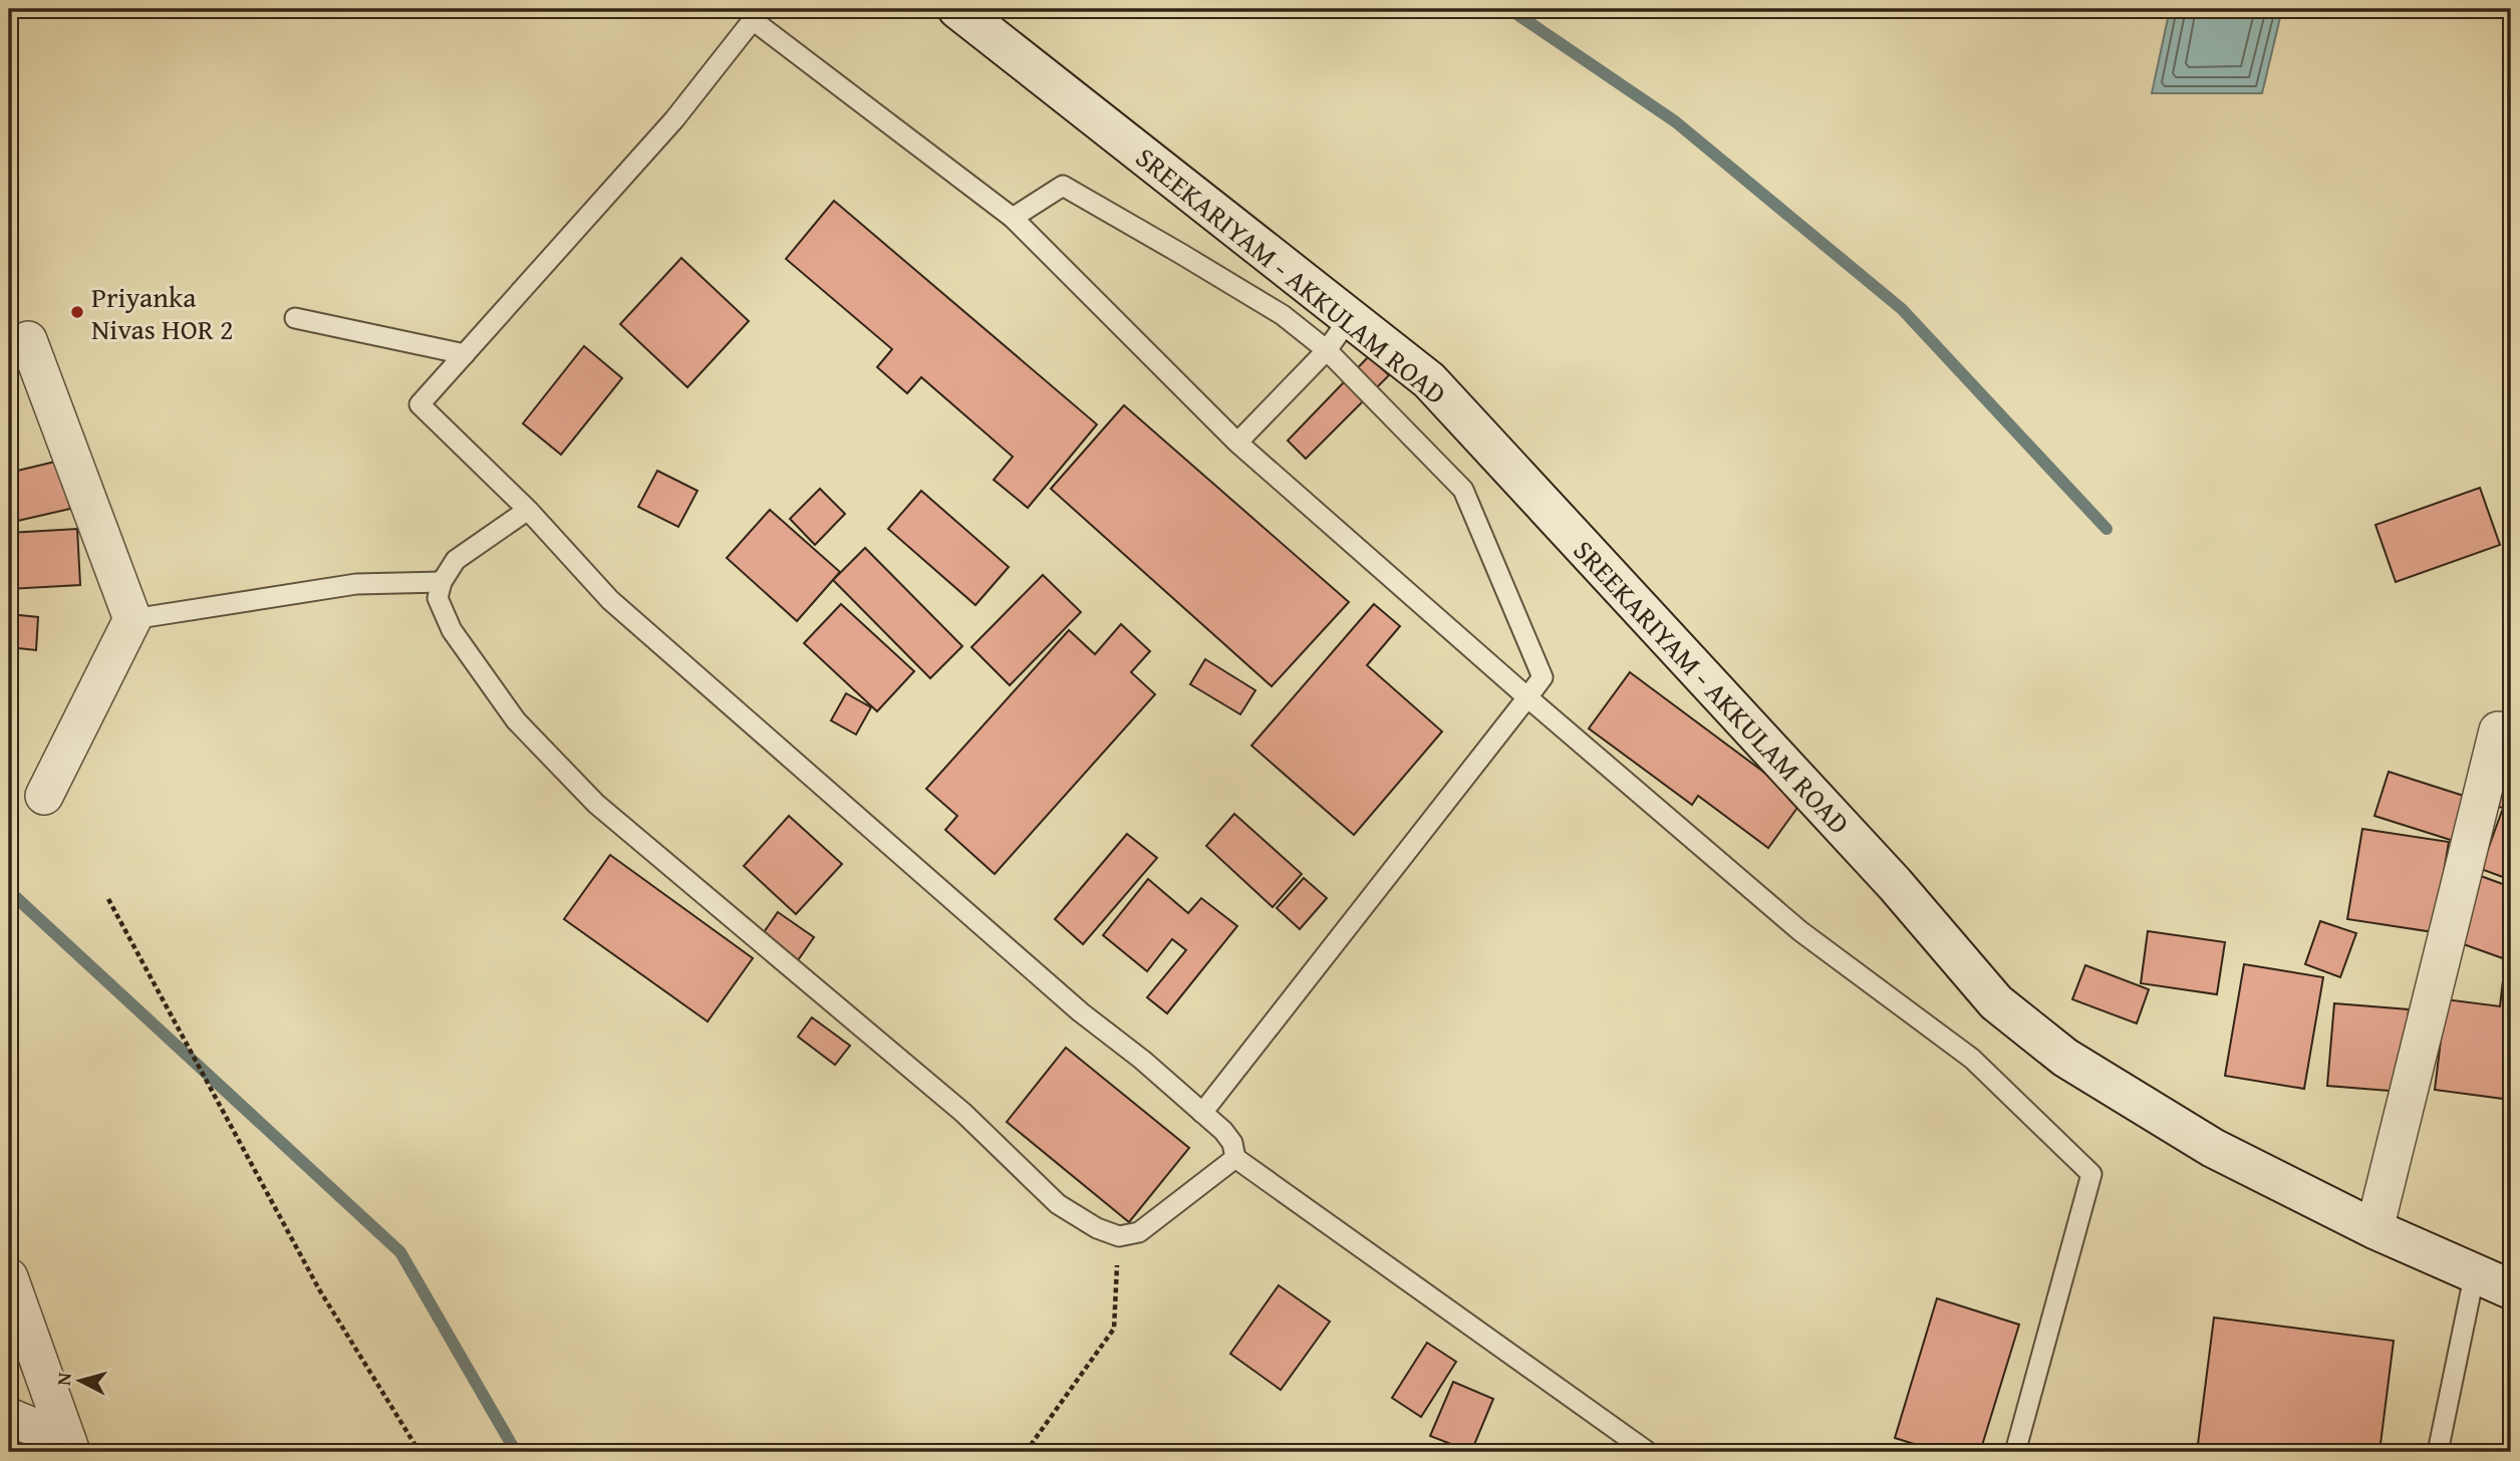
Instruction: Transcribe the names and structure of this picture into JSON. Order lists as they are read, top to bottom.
{
  "streets": {
    "main road": ["SREEKARIYAM - AKKULAM ROAD"]
  },
  "places": ["Priyanka Nivas HOR 2"],
  "north": "left"
}
